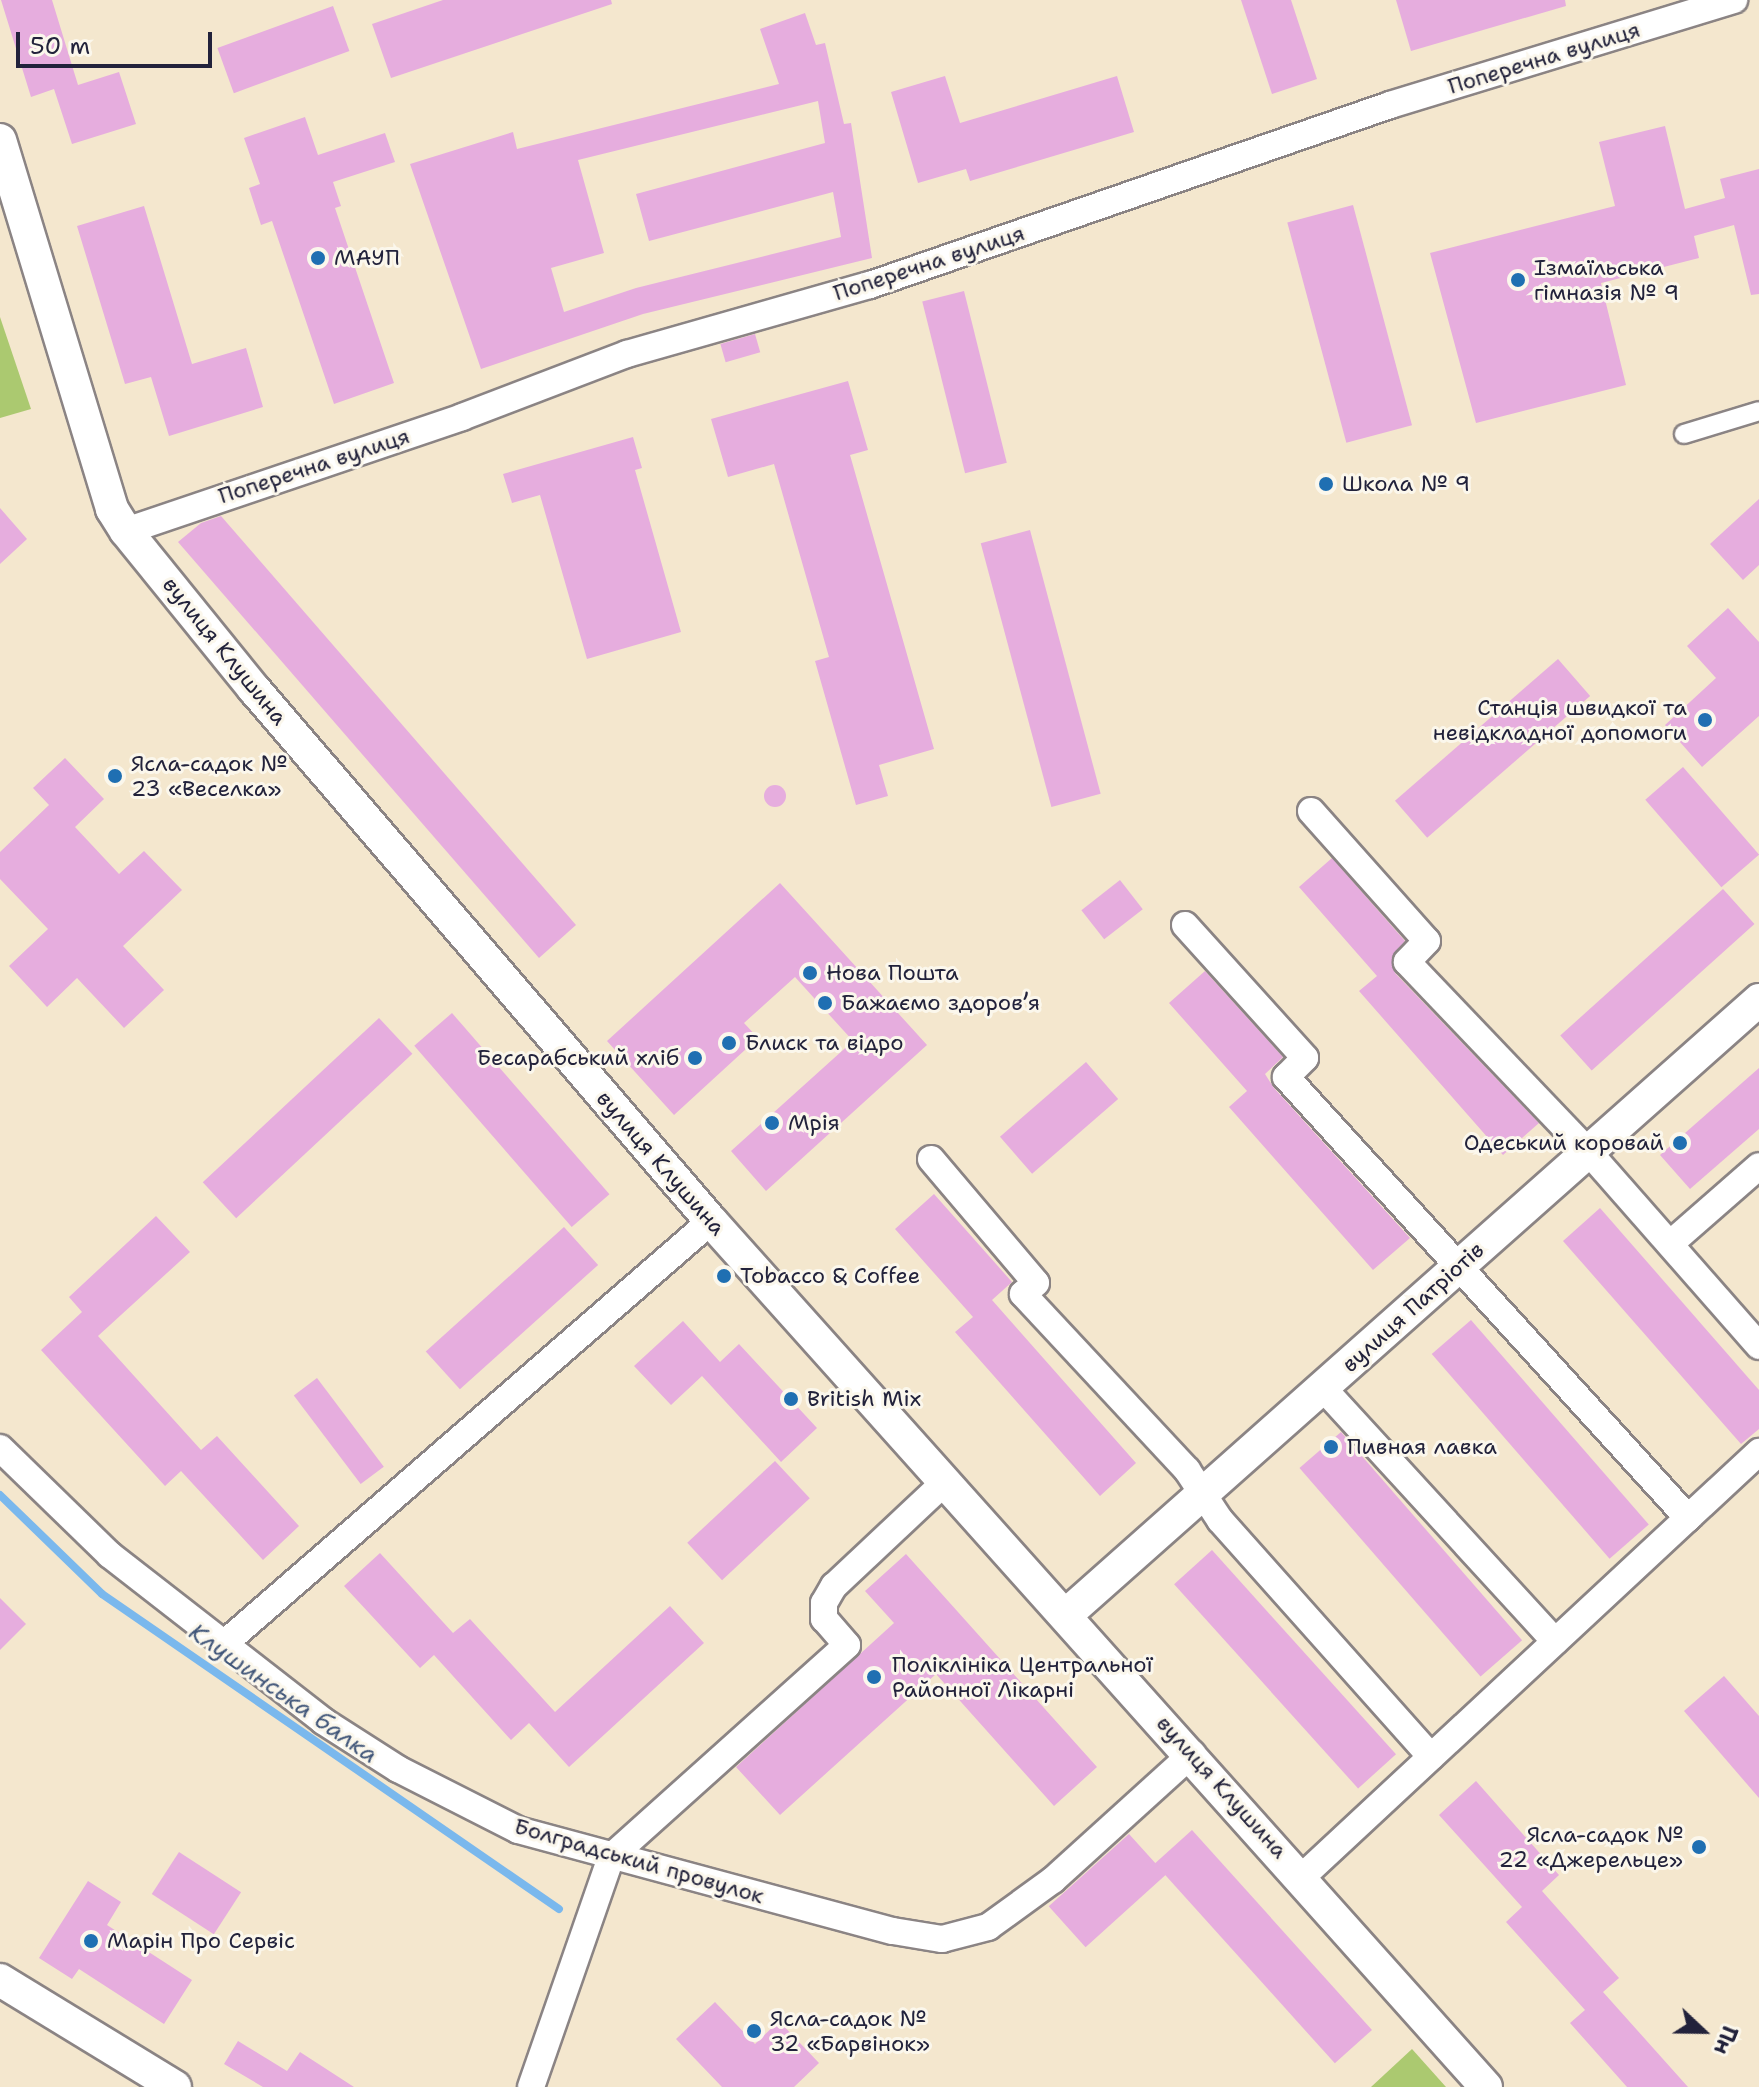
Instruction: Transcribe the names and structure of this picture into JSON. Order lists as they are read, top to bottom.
{
  "streets": {
    "street": [
      "Поперечна вулиця",
      "вулиця Клушина",
      "вулиця Патріотів",
      "Болградський провулок"
    ]
  },
  "crossings": [
    ["Поперечна вулиця", "вулиця Клушина"],
    ["вулиця Клушина", "вулиця Патріотів"],
    ["вулиця Клушина", "Болградський провулок"]
  ],
  "water": ["Клушинська балка"],
  "places": [
    "МАУП",
    "Ізмаїльська гімназія № 9",
    "Школа № 9",
    "Станція швидкої та невідкладної допомоги",
    "Ясла-садок № 23 «Веселка»",
    "Нова Пошта",
    "Бажаємо здоровʼя",
    "Блиск та відро",
    "Бесарабський хліб",
    "Мрія",
    "Одеський коровай",
    "Tobacco & Coffee",
    "British Mix",
    "Пивная лавка",
    "Поліклініка Центральної Районної Лікарні",
    "Ясла-садок № 22 «Джерельце»",
    "Марін Про Сервіс",
    "Ясла-садок № 32 «Барвінок»"
  ],
  "scale_bar": "50 m",
  "north": "right"
}
